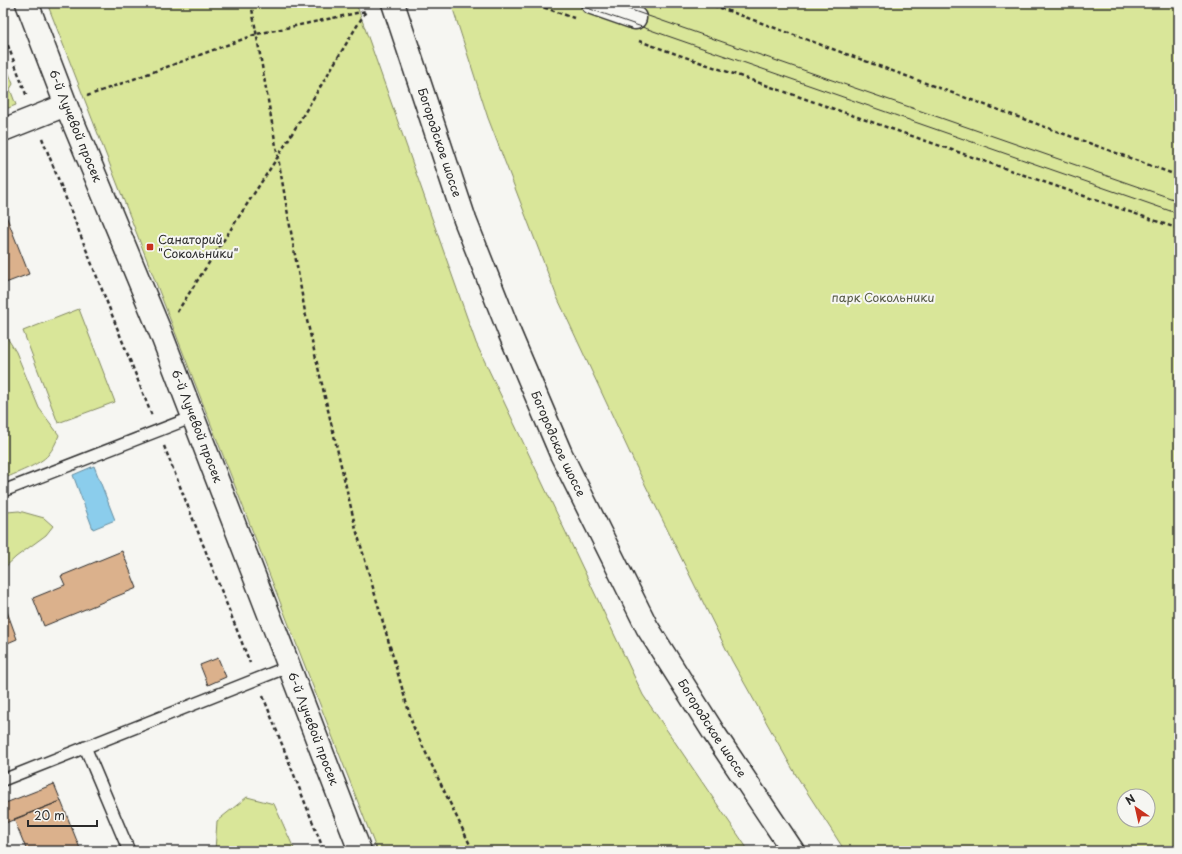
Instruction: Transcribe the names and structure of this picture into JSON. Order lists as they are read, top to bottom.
{
  "streets": {
    "street": ["6-й Лучевой просек", "Богородское шоссе"]
  },
  "parks": ["парк Сокольники"],
  "places": {
    "transit": ["Санаторий \"Сокольники\""]
  },
  "scale_bar": "20 m",
  "north": "top left"
}
